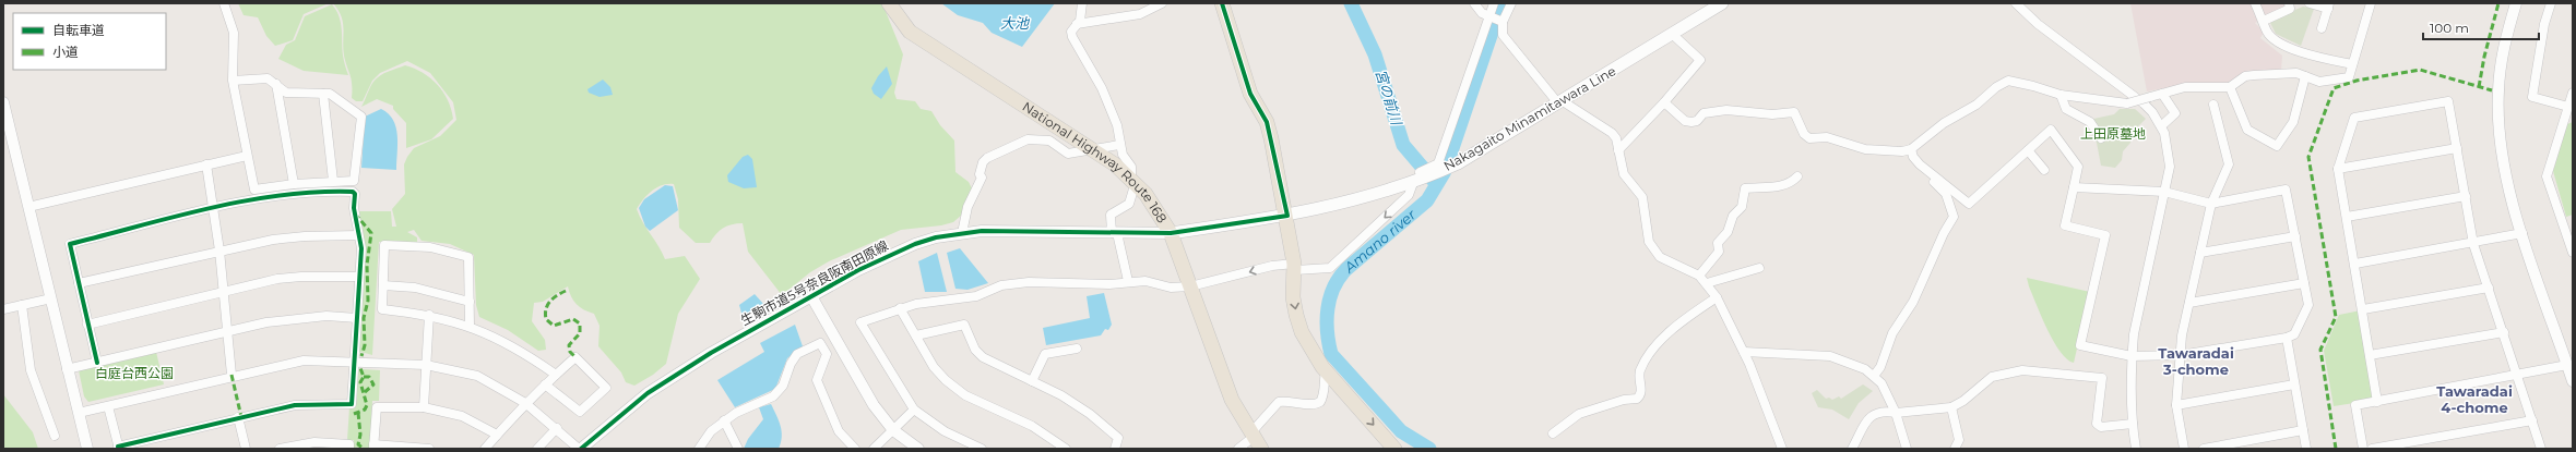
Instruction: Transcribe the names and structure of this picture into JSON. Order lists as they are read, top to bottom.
{
  "streets": {
    "highway": ["National Highway Route 168"],
    "main road": ["Nakagaito Minamitawara Line"],
    "street": ["生駒市道5号奈良阪南田原線"]
  },
  "crossings": [
    ["Nakagaito Minamitawara Line", "National Highway Route 168"],
    ["Nakagaito Minamitawara Line", "生駒市道5号奈良阪南田原線"],
    ["National Highway Route 168", "生駒市道5号奈良阪南田原線"]
  ],
  "districts": ["Tawaradai 3-chome", "Tawaradai 4-chome"],
  "water": ["大池", "宮の前川", "Amano river"],
  "parks": ["上田原墓地", "白庭台西公園"],
  "legend": ["自転車道", "小道"],
  "scale_bar": "100 m"
}
